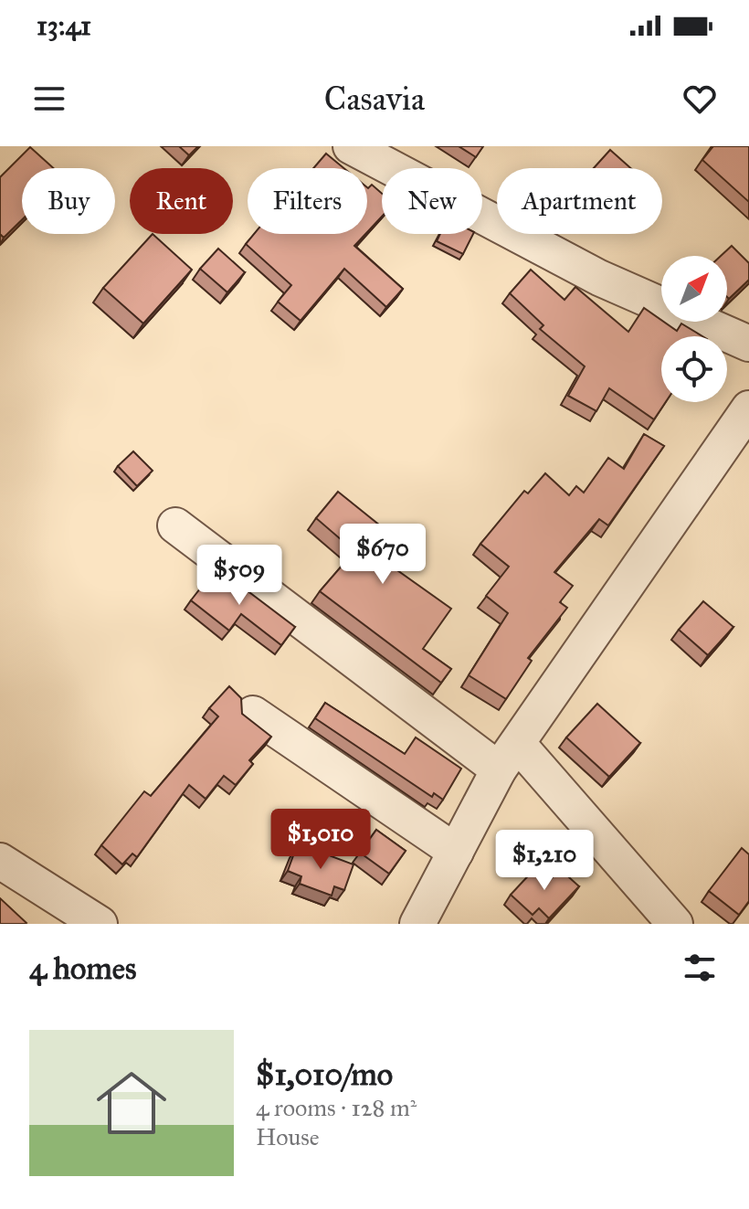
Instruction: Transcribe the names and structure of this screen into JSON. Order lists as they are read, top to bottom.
{
  "north": "top right",
  "page": {
    "status": "13:41",
    "header": "Casavia",
    "chip": [
      "Buy",
      "Rent",
      "Filters",
      "New",
      "Apartment"
    ],
    "price": [
      "$670",
      "$509",
      "$1,010",
      "$1,210"
    ],
    "heading": "4 homes",
    "list": [
      {
        "name": "$1,010/mo",
        "note": "4 rooms · 128 m² · House"
      }
    ]
  }
}
